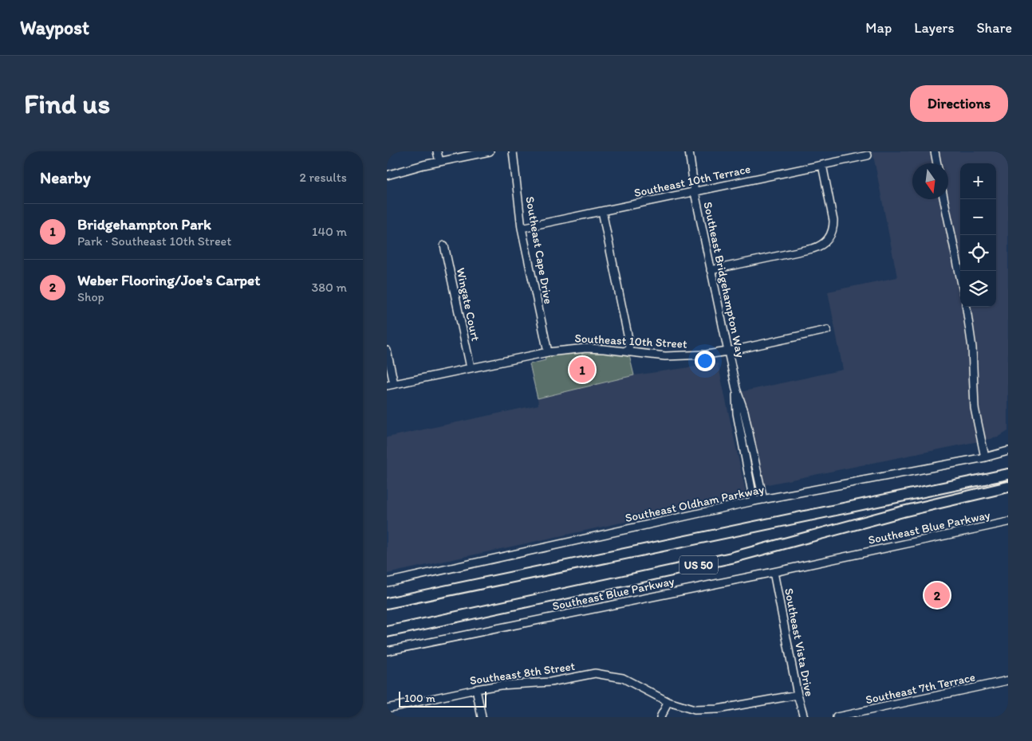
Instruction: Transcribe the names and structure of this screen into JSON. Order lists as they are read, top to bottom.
{
  "streets": {
    "highway": ["US 50"],
    "street": [
      "Southeast 10th Terrace",
      "Southeast Cape Drive",
      "Southeast Bridgehampton Way",
      "Wingate Court",
      "Southeast 10th Street",
      "Southeast Oldham Parkway",
      "Southeast Blue Parkway",
      "Southeast Vista Drive",
      "Southeast 8th Street",
      "Southeast 7th Terrace"
    ]
  },
  "crossings": [
    ["Southeast 10th Terrace", "Southeast Cape Drive"],
    ["Southeast 10th Terrace", "Southeast Bridgehampton Way"],
    ["Southeast Cape Drive", "Southeast 10th Street"],
    ["Southeast Bridgehampton Way", "Southeast 10th Street"],
    ["Southeast Bridgehampton Way", "Southeast Oldham Parkway"],
    ["Wingate Court", "Southeast 10th Street"],
    ["Southeast Blue Parkway", "Southeast Vista Drive"],
    ["Southeast Vista Drive", "Southeast 8th Street"]
  ],
  "scale_bar": "100 m",
  "north": "bottom",
  "page": {
    "header": "Waypost",
    "nav": ["Map", "Layers", "Share"],
    "buttons": "Directions",
    "title": "Find us",
    "heading": ["Nearby", "2 results"],
    "map_buttons": ["+", "−"],
    "list": [
      {
        "mark": "1",
        "name": "Bridgehampton Park",
        "note": "Park · Southeast 10th Street",
        "value": "140 m"
      },
      {
        "mark": "2",
        "name": "Weber Flooring/Joe's Carpet",
        "note": "Shop",
        "value": "380 m"
      }
    ],
    "pins": ["1", "2"],
    "scale": "100 m"
  }
}
